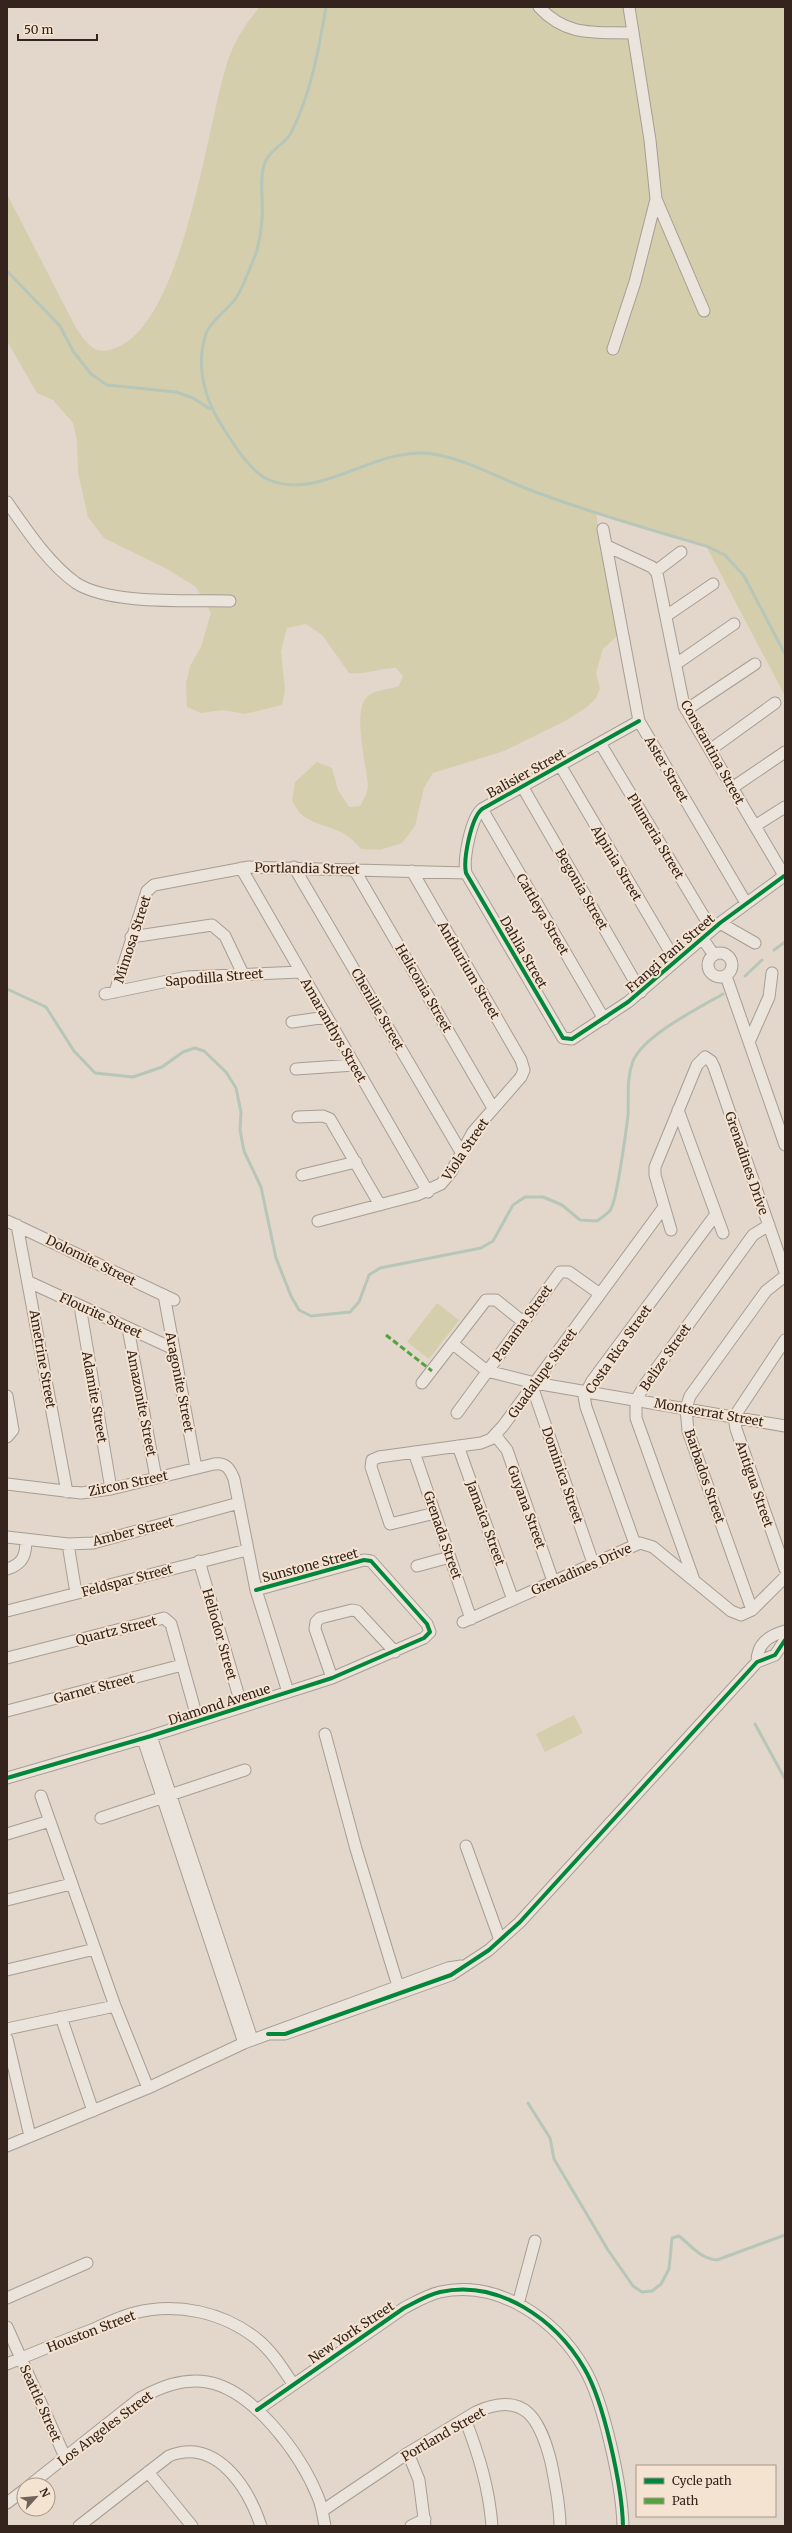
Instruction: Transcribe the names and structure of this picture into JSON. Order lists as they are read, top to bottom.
{
  "streets": {
    "street": [
      "Constantina Street",
      "Aster Street",
      "Balisier Street",
      "Plumeria Street",
      "Alpinia Street",
      "Portlandia Street",
      "Begonia Street",
      "Cattleya Street",
      "Mimosa Street",
      "Dahlia Street",
      "Frangi Pani Street",
      "Anthurium Street",
      "Sapodilla Street",
      "Heliconia Street",
      "Chenille Street",
      "Amaranthys Street",
      "Viola Street",
      "Grenadines Drive",
      "Dolomite Street",
      "Flourite Street",
      "Panama Street",
      "Costa Rica Street",
      "Belize Street",
      "Ametrine Street",
      "Guadalupe Street",
      "Aragonite Street",
      "Adamite Street",
      "Amazonite Street",
      "Montserrat Street",
      "Dominica Street",
      "Barbados Street",
      "Zircon Street",
      "Antigua Street",
      "Guyana Street",
      "Jamaica Street",
      "Amber Street",
      "Grenada Street",
      "Sunstone Street",
      "Feldspar Street",
      "Quartz Street",
      "Heliodor Street",
      "Garnet Street",
      "Diamond Avenue",
      "Houston Street",
      "New York Street",
      "Seattle Street",
      "Los Angeles Street",
      "Portland Street"
    ]
  },
  "crossings": [
    ["Constantina Street", "Frangi Pani Street"],
    ["Aster Street", "Balisier Street"],
    ["Aster Street", "Frangi Pani Street"],
    ["Balisier Street", "Plumeria Street"],
    ["Balisier Street", "Alpinia Street"],
    ["Balisier Street", "Portlandia Street"],
    ["Balisier Street", "Begonia Street"],
    ["Balisier Street", "Cattleya Street"],
    ["Balisier Street", "Dahlia Street"],
    ["Plumeria Street", "Frangi Pani Street"],
    ["Alpinia Street", "Frangi Pani Street"],
    ["Portlandia Street", "Mimosa Street"],
    ["Portlandia Street", "Dahlia Street"],
    ["Portlandia Street", "Anthurium Street"],
    ["Portlandia Street", "Heliconia Street"],
    ["Portlandia Street", "Chenille Street"],
    ["Portlandia Street", "Amaranthys Street"],
    ["Begonia Street", "Frangi Pani Street"],
    ["Cattleya Street", "Frangi Pani Street"],
    ["Mimosa Street", "Sapodilla Street"],
    ["Dahlia Street", "Frangi Pani Street"],
    ["Anthurium Street", "Viola Street"],
    ["Sapodilla Street", "Amaranthys Street"],
    ["Heliconia Street", "Viola Street"],
    ["Chenille Street", "Viola Street"],
    ["Amaranthys Street", "Viola Street"],
    ["Grenadines Drive", "Costa Rica Street"],
    ["Grenadines Drive", "Belize Street"],
    ["Grenadines Drive", "Dominica Street"],
    ["Grenadines Drive", "Barbados Street"],
    ["Grenadines Drive", "Guyana Street"],
    ["Grenadines Drive", "Jamaica Street"],
    ["Grenadines Drive", "Grenada Street"],
    ["Dolomite Street", "Ametrine Street"],
    ["Dolomite Street", "Aragonite Street"],
    ["Flourite Street", "Ametrine Street"],
    ["Flourite Street", "Aragonite Street"],
    ["Flourite Street", "Adamite Street"],
    ["Flourite Street", "Amazonite Street"],
    ["Panama Street", "Guadalupe Street"],
    ["Panama Street", "Montserrat Street"],
    ["Costa Rica Street", "Montserrat Street"],
    ["Belize Street", "Montserrat Street"],
    ["Ametrine Street", "Zircon Street"],
    ["Guadalupe Street", "Montserrat Street"],
    ["Guadalupe Street", "Dominica Street"],
    ["Guadalupe Street", "Guyana Street"],
    ["Guadalupe Street", "Jamaica Street"],
    ["Guadalupe Street", "Grenada Street"],
    ["Aragonite Street", "Zircon Street"],
    ["Adamite Street", "Zircon Street"],
    ["Amazonite Street", "Zircon Street"],
    ["Montserrat Street", "Dominica Street"],
    ["Montserrat Street", "Barbados Street"],
    ["Montserrat Street", "Antigua Street"],
    ["Zircon Street", "Amber Street"],
    ["Sunstone Street", "Diamond Avenue"],
    ["Feldspar Street", "Heliodor Street"],
    ["Quartz Street", "Garnet Street"],
    ["Quartz Street", "Diamond Avenue"],
    ["Heliodor Street", "Diamond Avenue"],
    ["Houston Street", "New York Street"],
    ["Houston Street", "Seattle Street"],
    ["New York Street", "Los Angeles Street"],
    ["Seattle Street", "Los Angeles Street"],
    ["Los Angeles Street", "Portland Street"]
  ],
  "legend": ["Cycle path", "Path"],
  "scale_bar": "50 m",
  "north": "top right"
}
